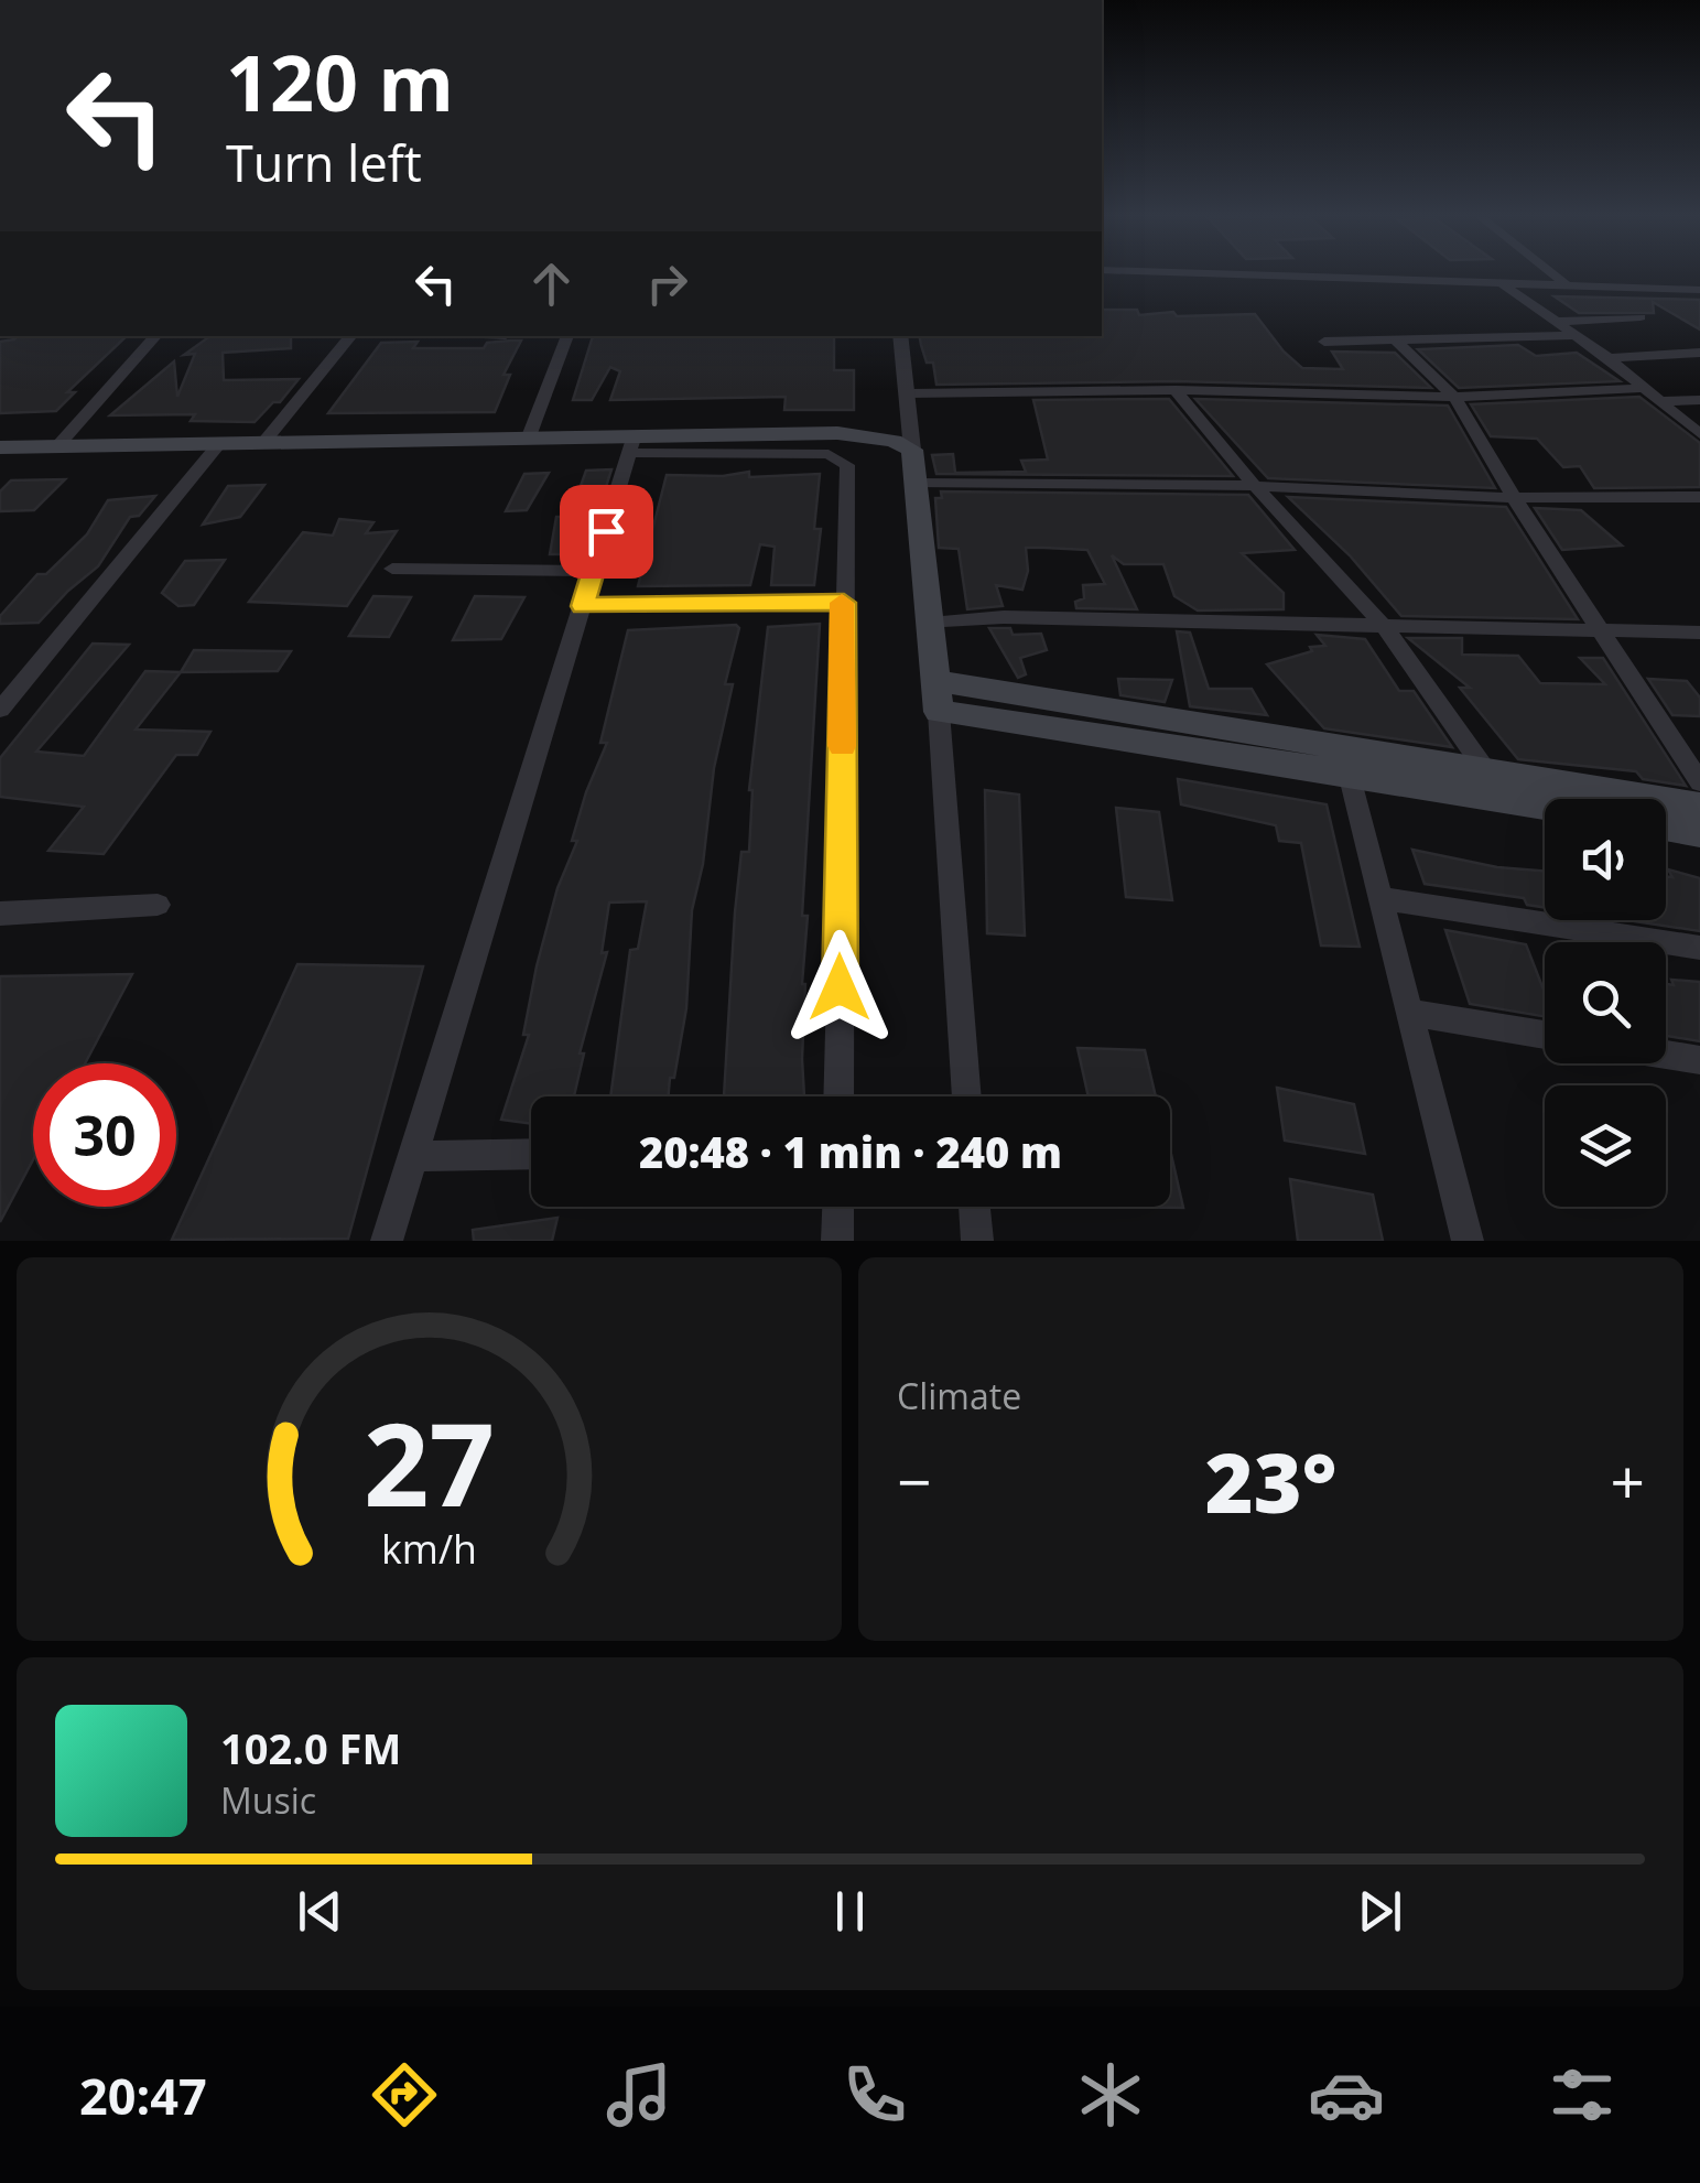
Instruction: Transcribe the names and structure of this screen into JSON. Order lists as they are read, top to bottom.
{
  "page": {
    "turn": ["120 m", "Turn left"],
    "limit": "30",
    "trip": "20:48 · 1 min · 240 m",
    "tile": "Climate",
    "heat": ["−", "23°", "+"],
    "song": ["102.0 FM", "Music"],
    "tabs": "20:47",
    "gauge": ["27", "km/h"]
  }
}
